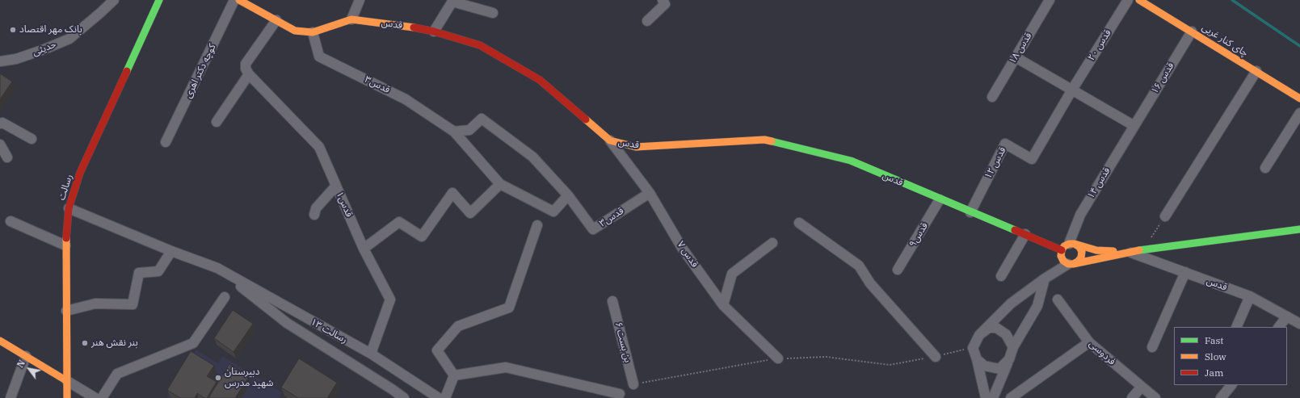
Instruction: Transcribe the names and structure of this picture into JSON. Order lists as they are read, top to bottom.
{
  "streets": {
    "street": [
      "قدس",
      "چای کنار غربی",
      "قدس ۲۰",
      "حدیثی",
      "قدس ۱۸",
      "کوچه دکتر اهری",
      "قدس ۱۶",
      "قدس۳",
      "قدس ۱۲",
      "قدس ۱۴",
      "رسالت",
      "قدس۱",
      "قدس۹",
      "قدس ۷",
      "رسالت ۱۳",
      "بن بست ۶",
      "فردوسی"
    ]
  },
  "crossings": [
    ["قدس", "قدس۳"],
    ["قدس", "قدس ۱۲"],
    ["قدس", "قدس ۱۴"],
    ["قدس", "قدس۹"],
    ["قدس", "قدس ۷"],
    ["چای کنار غربی", "قدس ۱۶"],
    ["قدس ۲۰", "قدس ۱۲"],
    ["قدس ۱۶", "قدس ۱۴"],
    ["قدس۳", "قدس ۷"],
    ["رسالت", "رسالت ۱۳"],
    ["قدس۱", "رسالت ۱۳"]
  ],
  "places": ["بانک مهر اقتصاد", "بنر نقش هنر", "دبیرستان شهید مدرس"],
  "legend": ["Fast", "Slow", "Jam"],
  "north": "top left"
}
